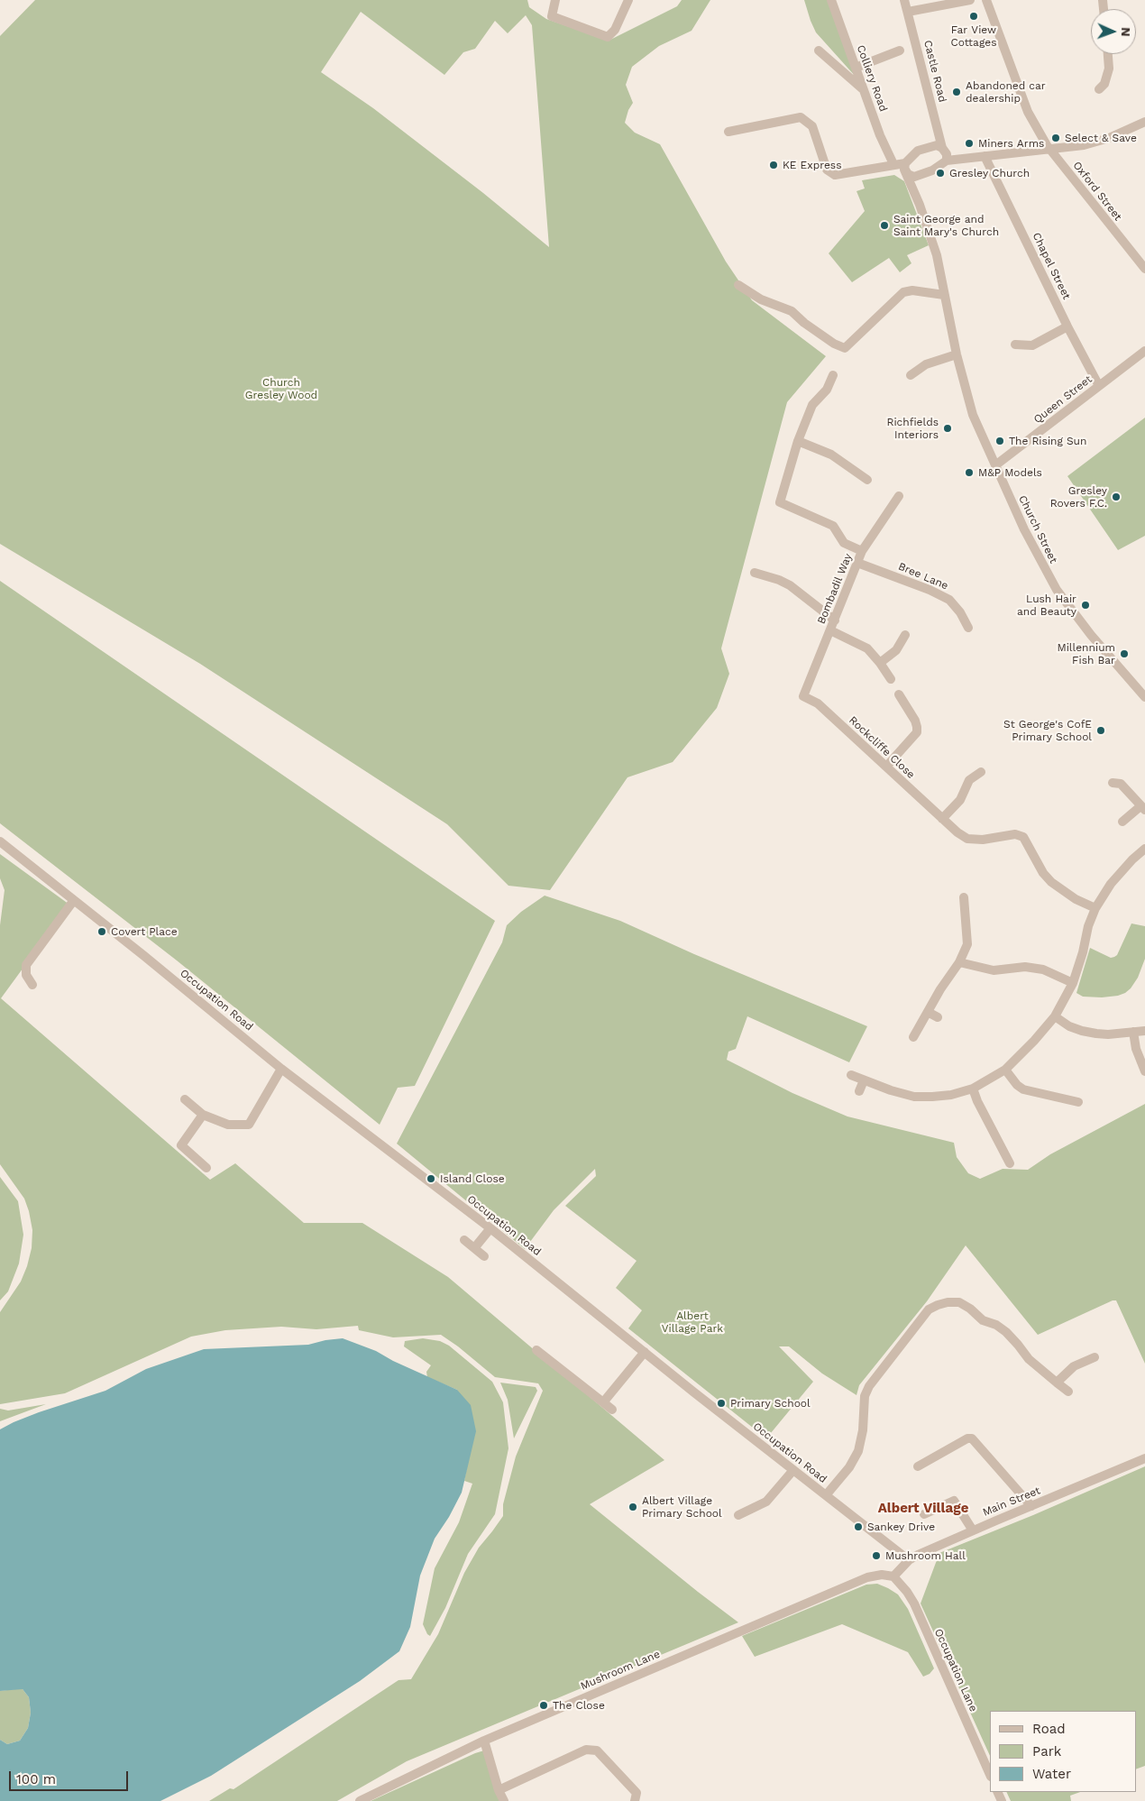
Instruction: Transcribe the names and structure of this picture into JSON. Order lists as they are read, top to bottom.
{
  "streets": {
    "street": [
      "Castle Road",
      "Colliery Road",
      "Oxford Street",
      "Chapel Street",
      "Queen Street",
      "Church Street",
      "Bree Lane",
      "Bombadil Way",
      "Rockcliffe Close",
      "Occupation Road",
      "Main Street",
      "Mushroom Lane",
      "Occupation Lane"
    ]
  },
  "crossings": [
    ["Chapel Street", "Queen Street"],
    ["Queen Street", "Church Street"],
    ["Bree Lane", "Bombadil Way"],
    ["Bombadil Way", "Rockcliffe Close"],
    ["Occupation Road", "Main Street"],
    ["Main Street", "Mushroom Lane"],
    ["Main Street", "Occupation Lane"],
    ["Mushroom Lane", "Occupation Lane"]
  ],
  "districts": ["Albert Village"],
  "parks": ["Church Gresley Wood", "Albert Village Park"],
  "places": [
    "Far View Cottages",
    "Abandoned car dealership",
    "Select & Save",
    "Miners Arms",
    "KE Express",
    "Gresley Church",
    "Saint George and Saint Mary's Church",
    "Richfields Interiors",
    "The Rising Sun",
    "M&P Models",
    "Gresley Rovers F.C.",
    "Lush Hair and Beauty",
    "Millennium Fish Bar",
    "St George's CofE Primary School",
    "Covert Place",
    "Island Close",
    "Primary School",
    "Albert Village Primary School",
    "Sankey Drive",
    "Mushroom Hall",
    "The Close"
  ],
  "legend": ["Road", "Park", "Water"],
  "scale_bar": "100 m",
  "north": "right"
}
